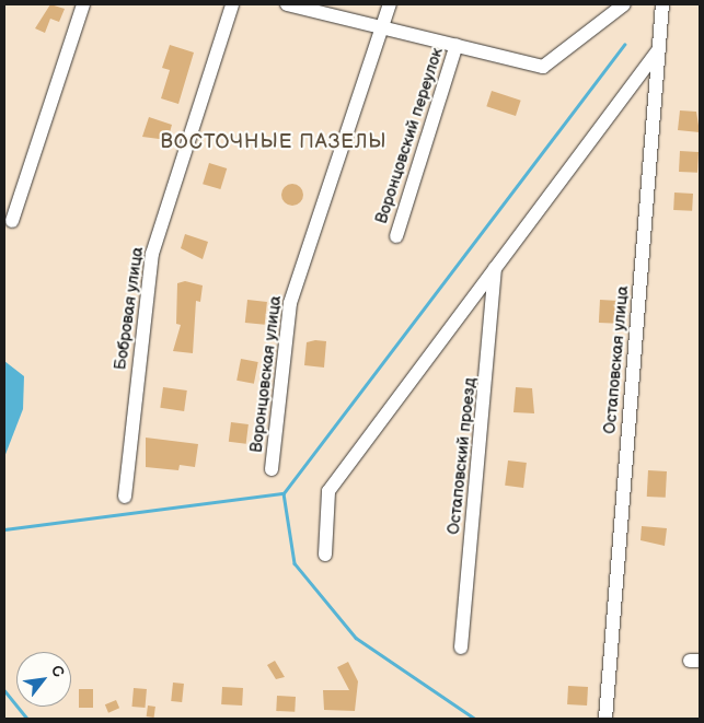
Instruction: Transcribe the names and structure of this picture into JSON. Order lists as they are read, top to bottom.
{
  "streets": {
    "street": [
      "Воронцовский переулок",
      "Бобровая улица",
      "Остаповская улица",
      "Воронцовская улица",
      "Остаповский проезд"
    ]
  },
  "districts": ["ВОСТОЧНЫЕ ПАЗЕЛЫ"],
  "north": "top right"
}
